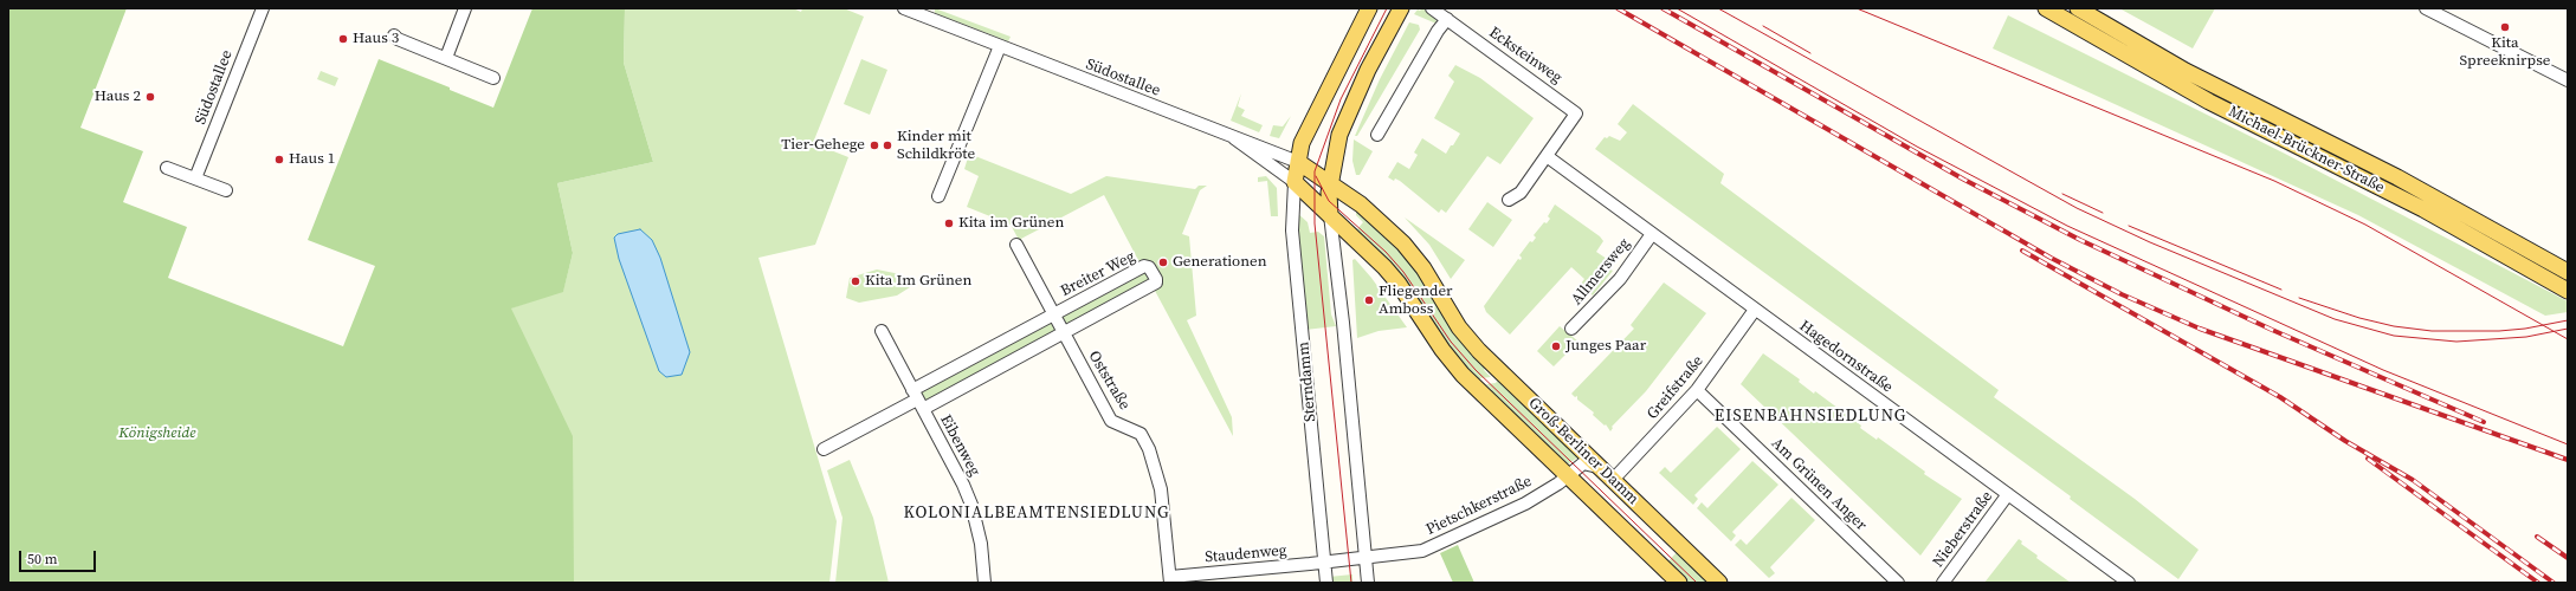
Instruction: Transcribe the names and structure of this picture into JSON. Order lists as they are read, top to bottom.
{
  "streets": {
    "main road": ["Michael-Brückner-Straße", "Sterndamm", "Groß-Berliner Damm"],
    "street": [
      "Ecksteinweg",
      "Südostallee",
      "Allmersweg",
      "Breiter Weg",
      "Hagedornstraße",
      "Oststraße",
      "Greifstraße",
      "Eibenweg",
      "Am Grünen Anger",
      "Pietschkerstraße",
      "Nieberstraße",
      "Staudenweg"
    ]
  },
  "crossings": [
    ["Ecksteinweg", "Hagedornstraße"],
    ["Südostallee", "Sterndamm"],
    ["Allmersweg", "Hagedornstraße"],
    ["Breiter Weg", "Oststraße"],
    ["Breiter Weg", "Eibenweg"],
    ["Hagedornstraße", "Greifstraße"],
    ["Hagedornstraße", "Nieberstraße"],
    ["Oststraße", "Staudenweg"],
    ["Sterndamm", "Pietschkerstraße"],
    ["Sterndamm", "Staudenweg"],
    ["Greifstraße", "Groß-Berliner Damm"],
    ["Greifstraße", "Am Grünen Anger"],
    ["Groß-Berliner Damm", "Pietschkerstraße"],
    ["Pietschkerstraße", "Staudenweg"]
  ],
  "districts": ["EISENBAHNSIEDLUNG", "KOLONIALBEAMTENSIEDLUNG"],
  "parks": ["Königsheide"],
  "places": [
    "Kita Spreeknirpse",
    "Haus 3",
    "Haus 2",
    "Tier-Gehege",
    "Kinder mit Schildkröte",
    "Haus 1",
    "Kita im Grünen",
    "Generationen",
    "Kita Im Grünen",
    "Fliegender Amboss",
    "Junges Paar"
  ],
  "scale_bar": "50 m"
}
